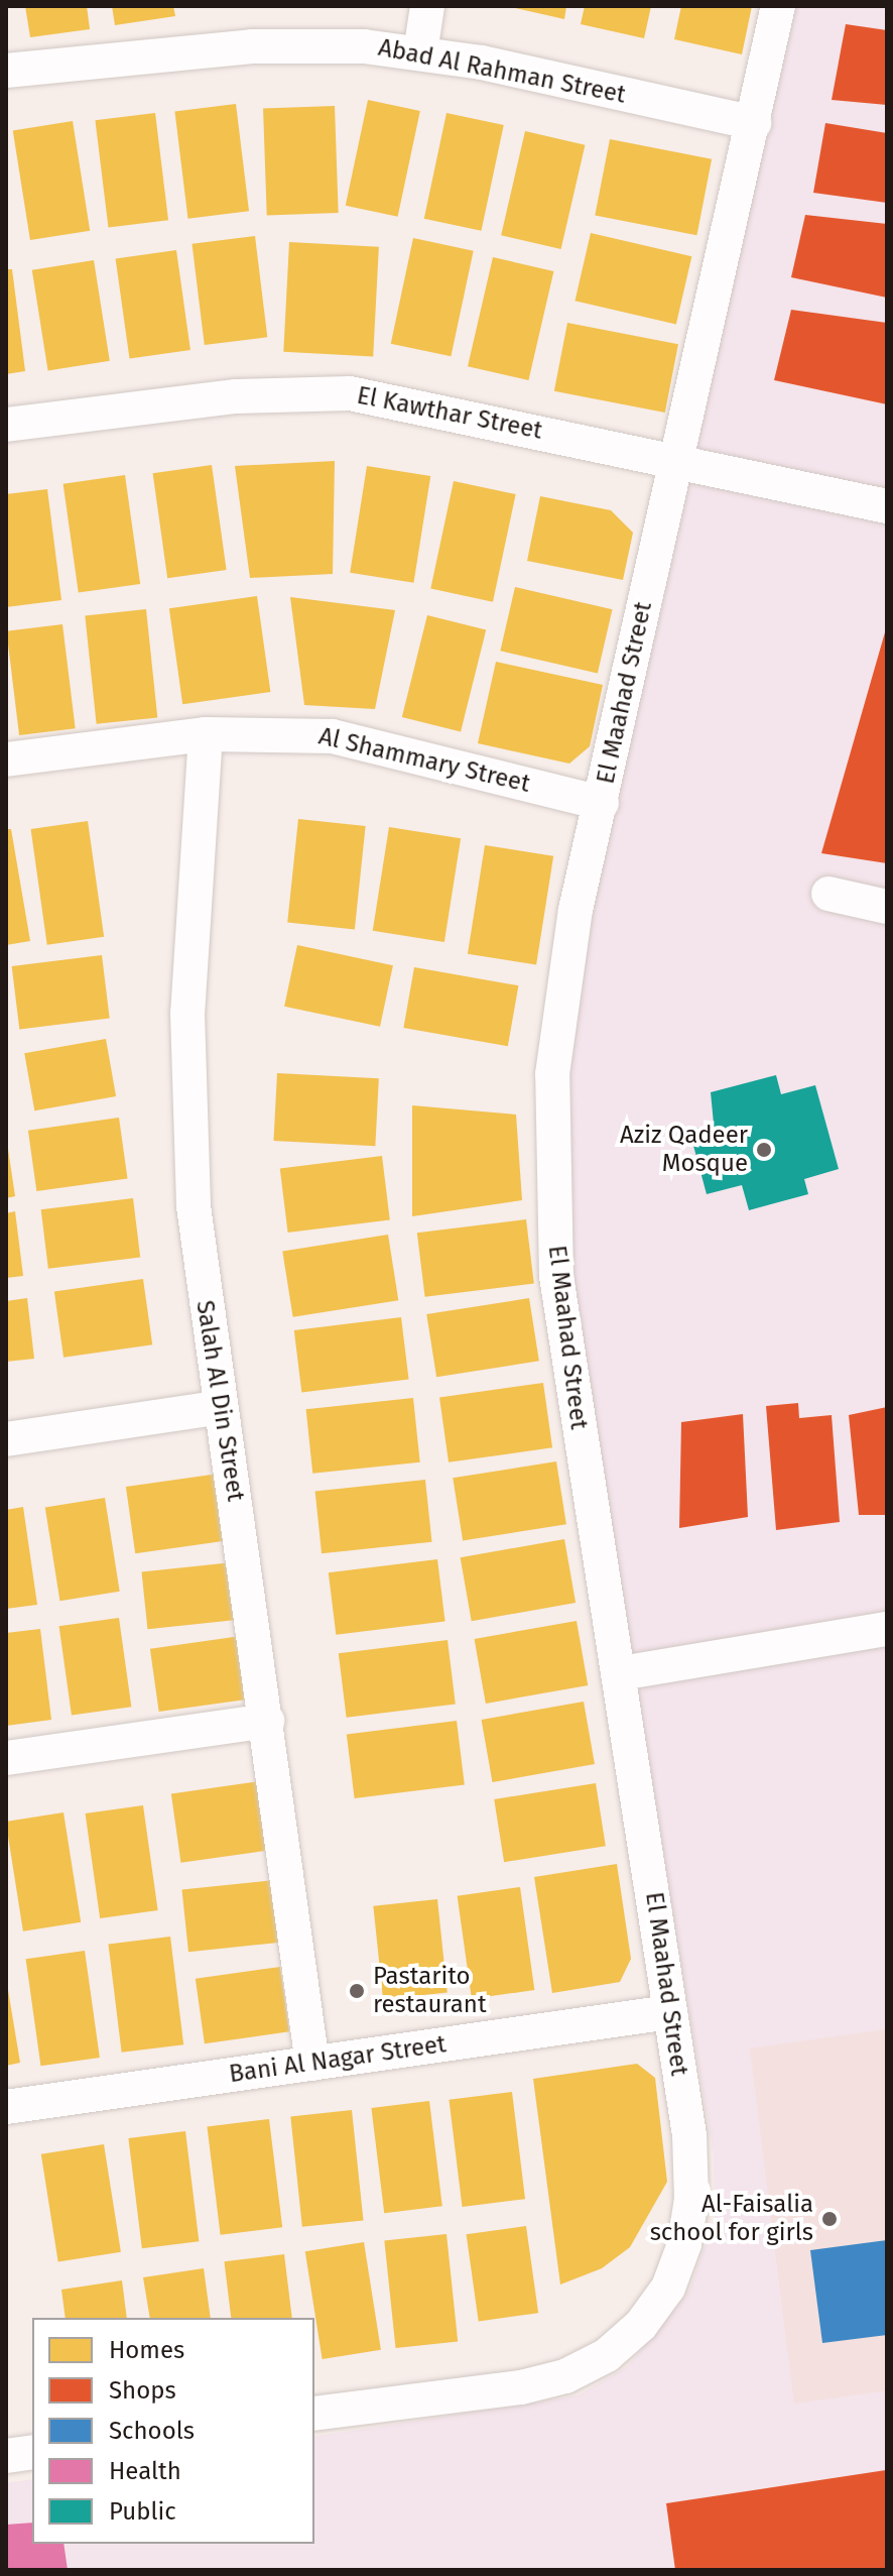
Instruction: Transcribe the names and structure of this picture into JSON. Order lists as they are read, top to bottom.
{
  "streets": {
    "street": [
      "Abad Al Rahman Street",
      "El Kawthar Street",
      "El Maahad Street",
      "Al Shammary Street",
      "Salah Al Din Street",
      "Bani Al Nagar Street"
    ]
  },
  "crossings": [
    ["Abad Al Rahman Street", "El Maahad Street"],
    ["El Kawthar Street", "El Maahad Street"],
    ["El Maahad Street", "Al Shammary Street"],
    ["El Maahad Street", "Bani Al Nagar Street"],
    ["Al Shammary Street", "Salah Al Din Street"],
    ["Salah Al Din Street", "Bani Al Nagar Street"]
  ],
  "places": ["Aziz Qadeer Mosque", "Pastarito restaurant", "Al-Faisalia school for girls"],
  "legend": [
    "Homes",
    "Shops",
    "Schools",
    "Health",
    "Public"
  ]
}
